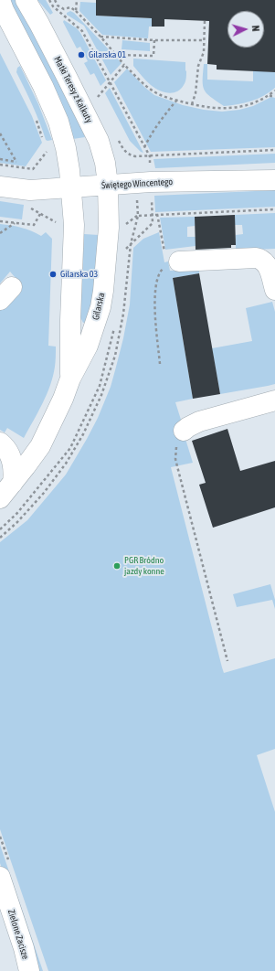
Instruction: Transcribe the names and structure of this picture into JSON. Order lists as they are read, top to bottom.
{
  "streets": {
    "street": [
      "Matki Teresy z Kalkuty",
      "Świętego Wincentego",
      "Gilarska",
      "Zielone Zacisze"
    ]
  },
  "crossings": [
    ["Matki Teresy z Kalkuty", "Świętego Wincentego"],
    ["Matki Teresy z Kalkuty", "Gilarska"],
    ["Świętego Wincentego", "Gilarska"]
  ],
  "places": ["Gilarska 01", "Gilarska 03", "PGR Bródno jazdy konne"],
  "north": "right"
}
